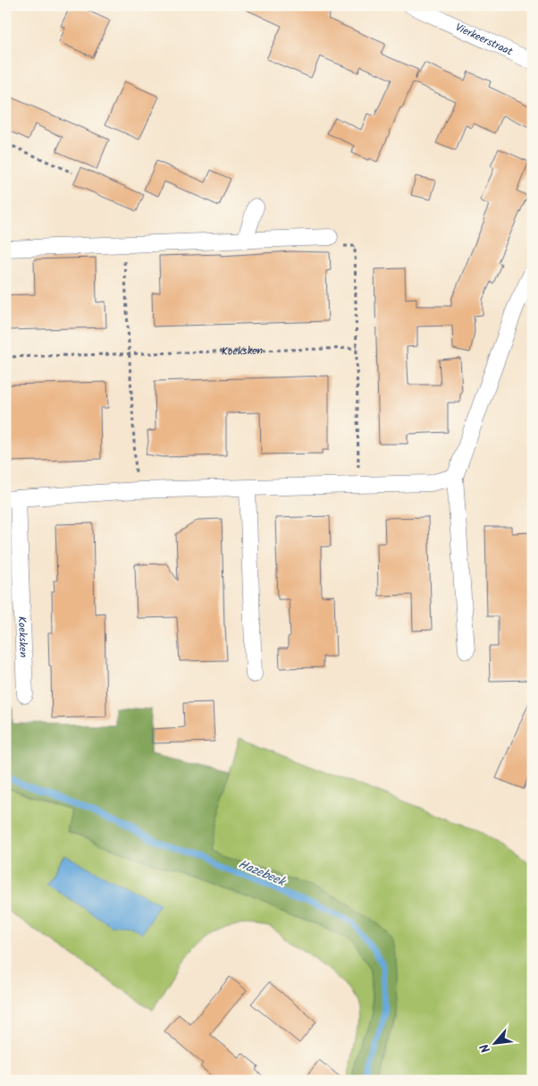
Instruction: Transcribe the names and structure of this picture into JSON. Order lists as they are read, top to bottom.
{
  "streets": {
    "street": ["Vierkeerstraat", "Koeksken"]
  },
  "water": ["Hazebeek"],
  "north": "bottom left"
}
